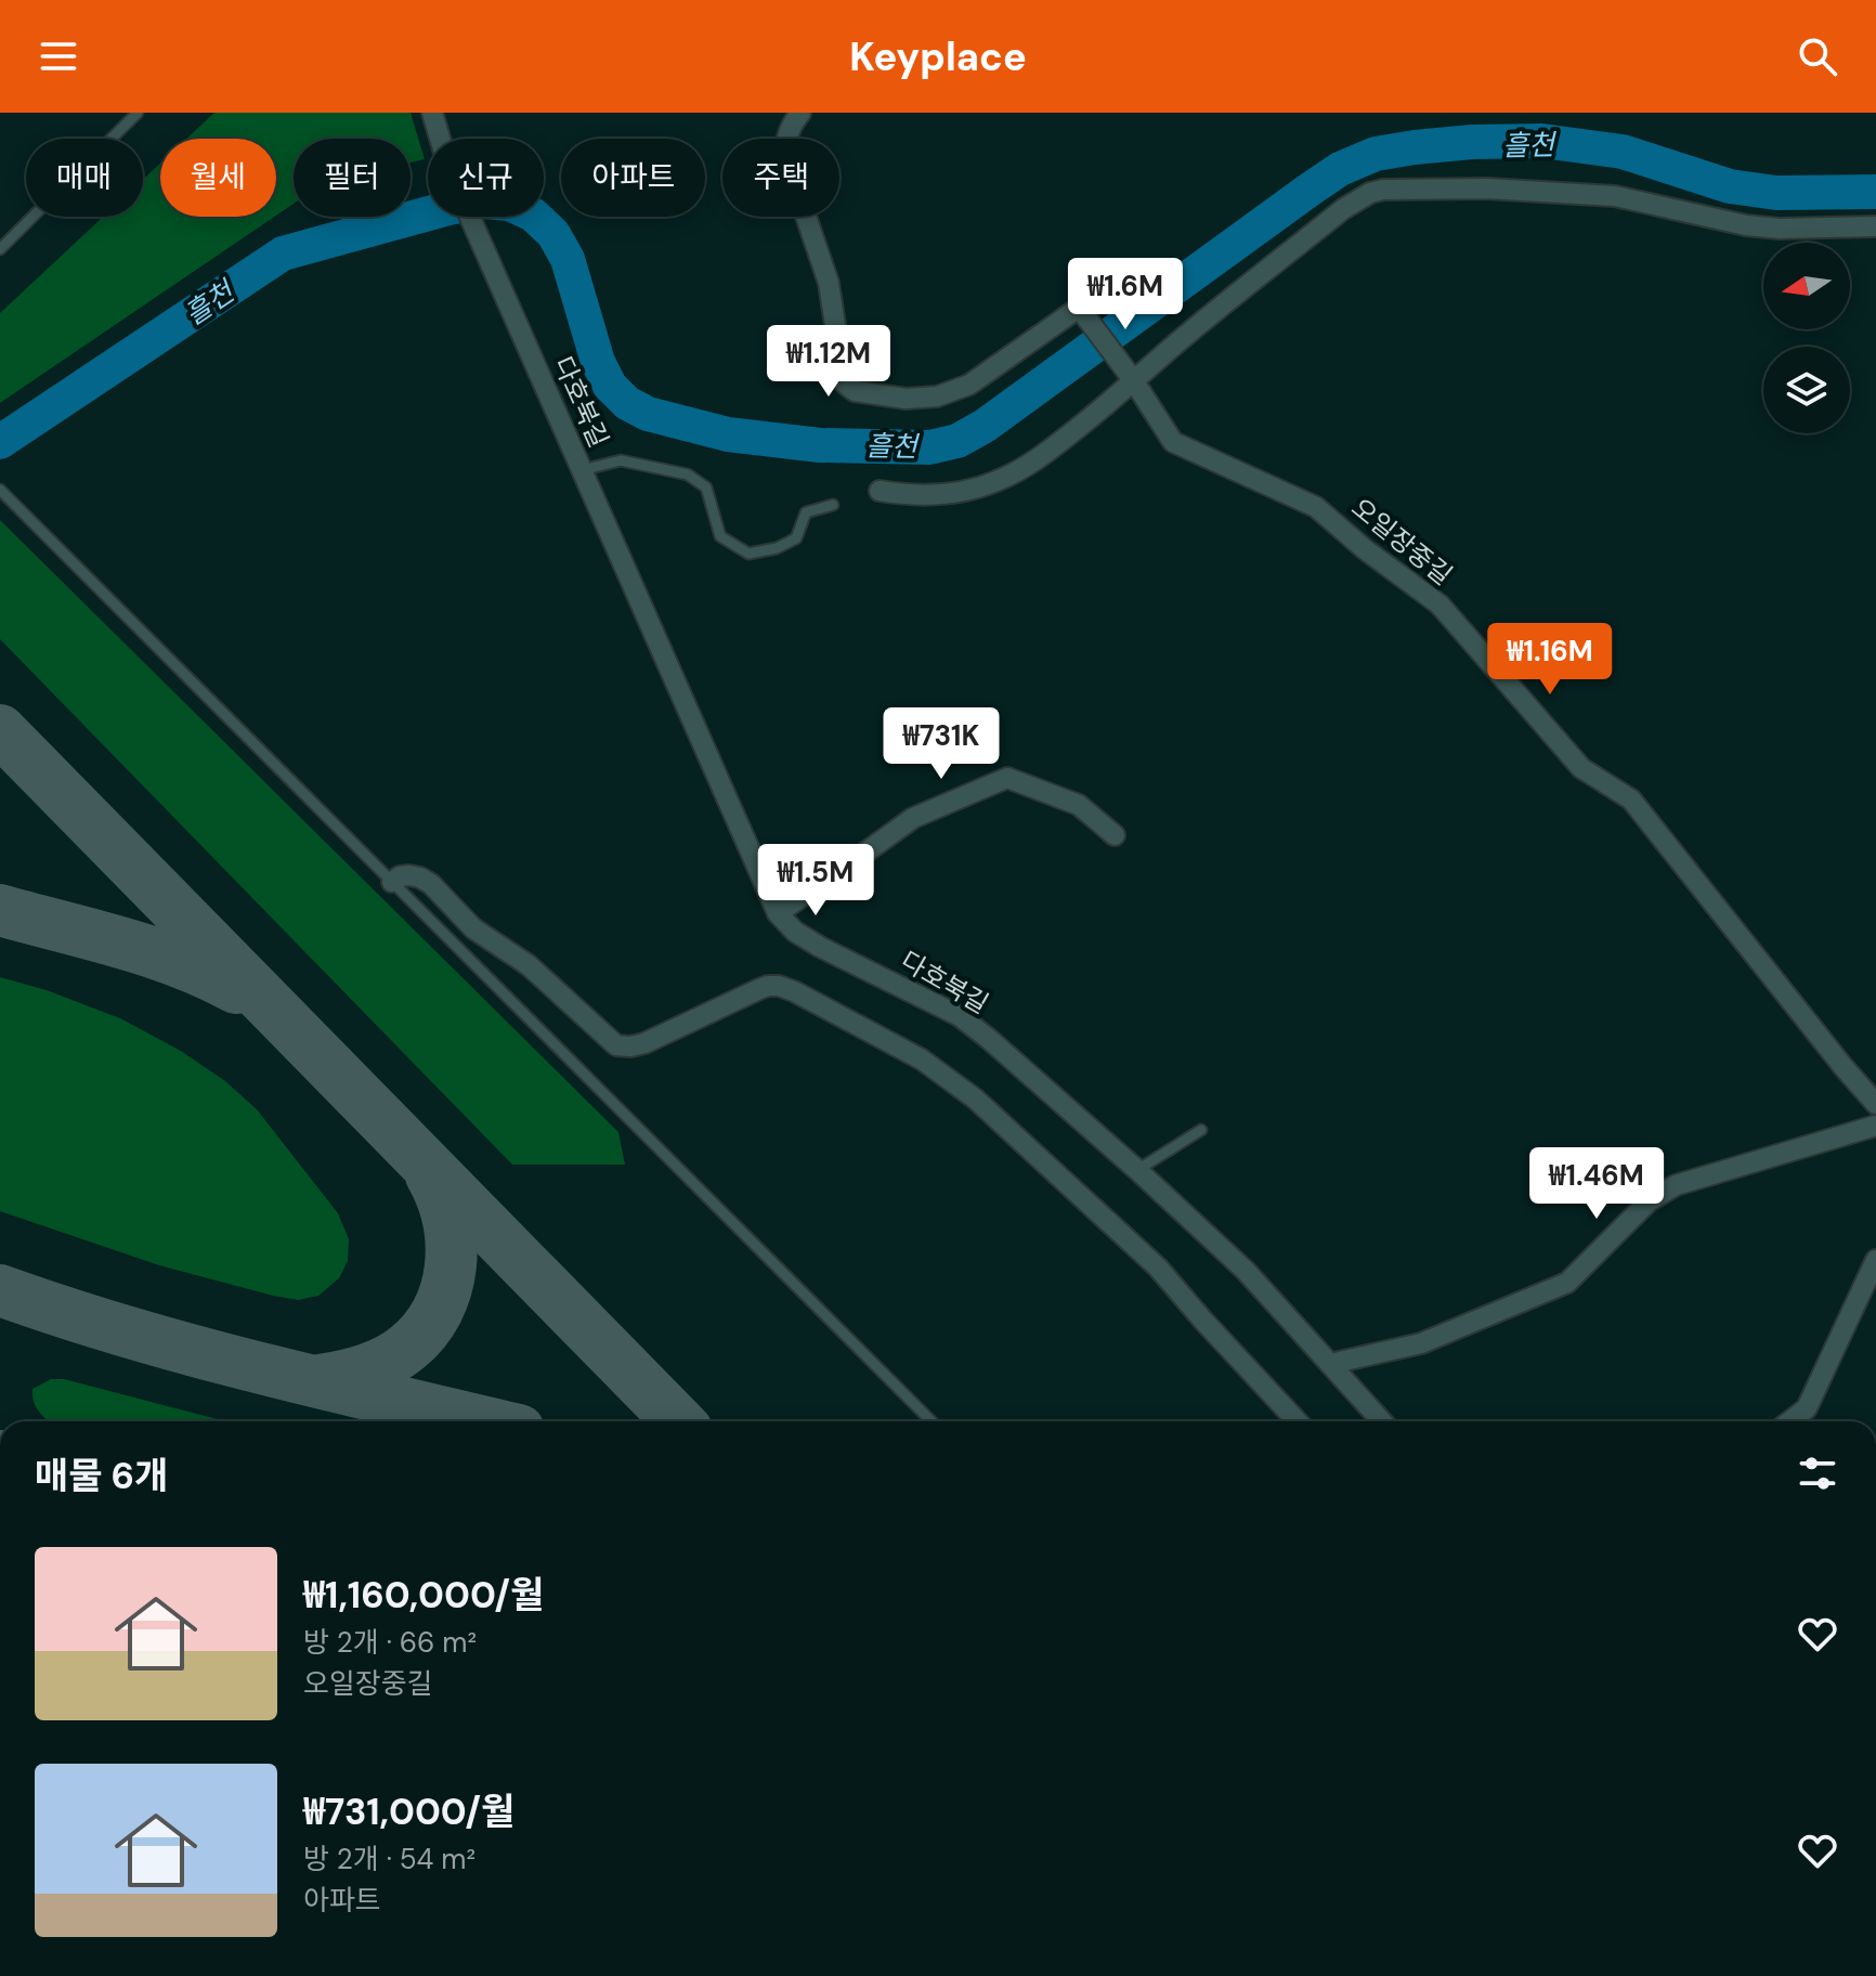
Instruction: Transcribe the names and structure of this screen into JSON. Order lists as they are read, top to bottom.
{
  "streets": {
    "street": ["다호북길", "오일장중길"]
  },
  "water": ["흘천"],
  "north": "left",
  "page": {
    "header": "Keyplace",
    "chip": [
      "매매",
      "월세",
      "필터",
      "신규",
      "아파트",
      "주택"
    ],
    "price": [
      "₩1.6M",
      "₩1.12M",
      "₩1.16M",
      "₩731K",
      "₩1.5M",
      "₩1.46M"
    ],
    "heading": "매물 6개",
    "list": [
      {
        "name": "₩1,160,000/월",
        "note": "방 2개 · 66 m² · 오일장중길"
      },
      {
        "name": "₩731,000/월",
        "note": "방 2개 · 54 m² · 아파트"
      }
    ]
  }
}
